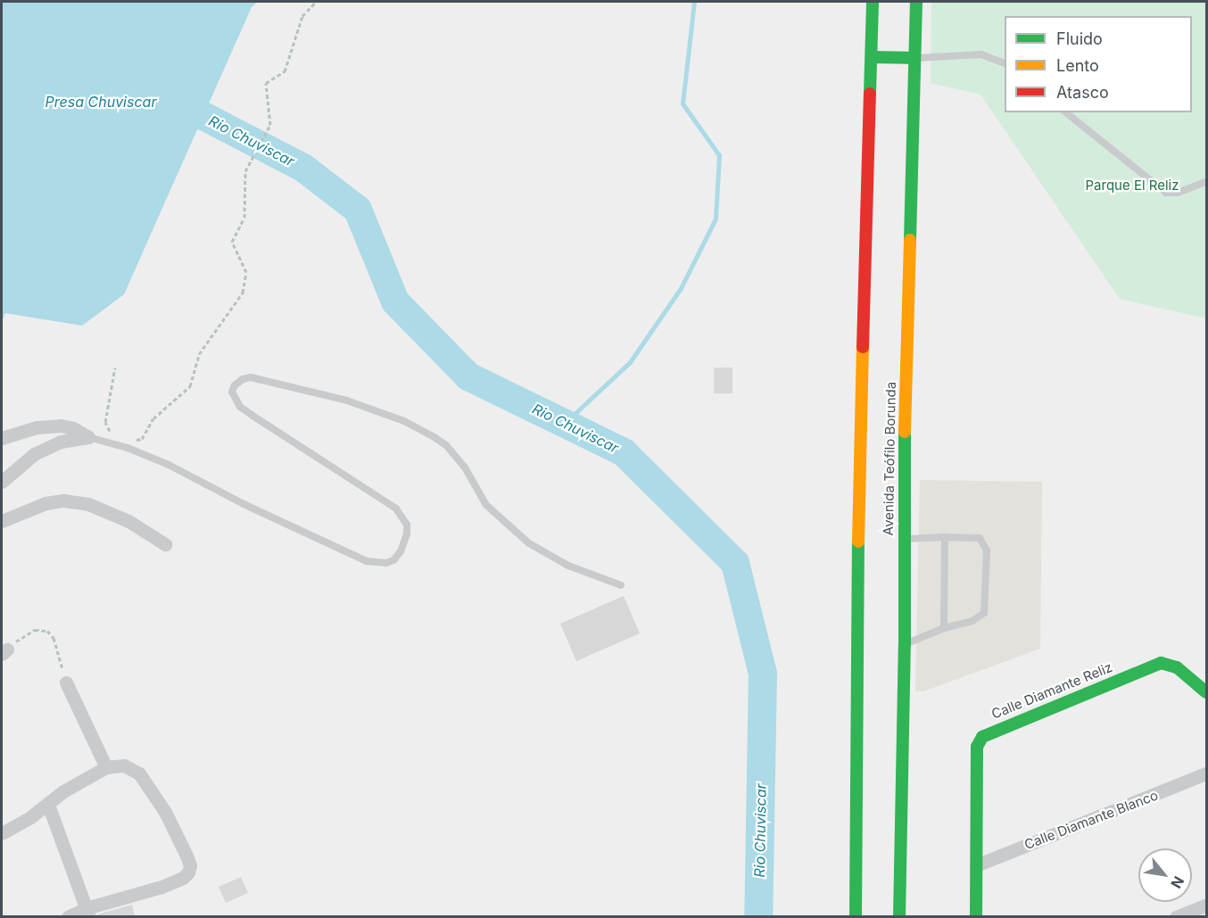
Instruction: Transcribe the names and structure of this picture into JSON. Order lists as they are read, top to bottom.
{
  "streets": {
    "main road": ["Avenida Teófilo Borunda", "Calle Diamante Reliz"],
    "street": ["Calle Diamante Blanco"]
  },
  "crossings": [
    ["Calle Diamante Reliz", "Calle Diamante Blanco"]
  ],
  "water": ["Presa Chuviscar", "Rio Chuviscar"],
  "parks": ["Parque El Reliz"],
  "legend": ["Fluido", "Lento", "Atasco"],
  "north": "bottom right"
}
